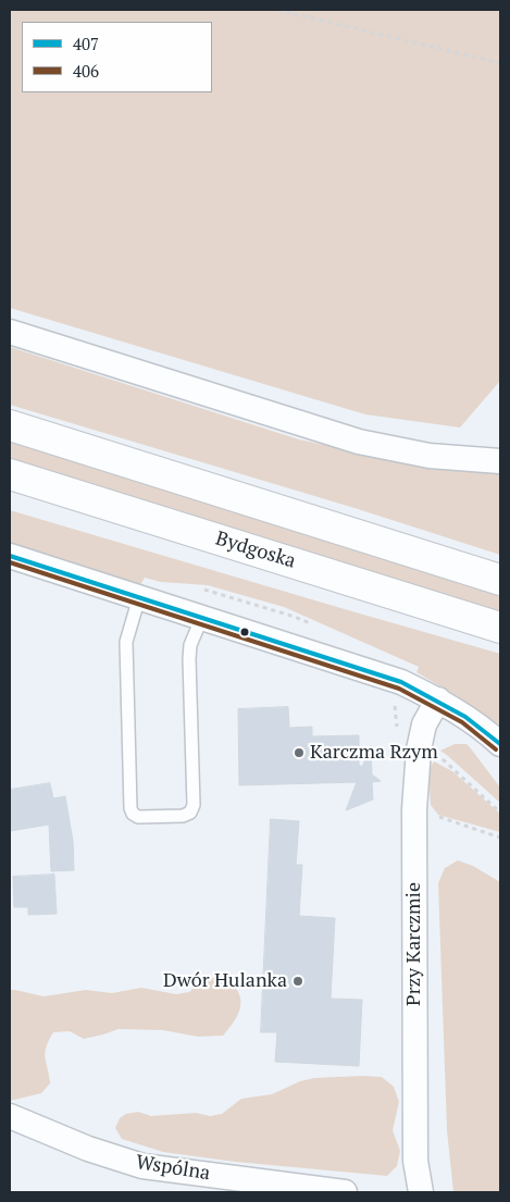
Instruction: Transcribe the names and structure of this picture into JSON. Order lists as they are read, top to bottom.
{
  "streets": {
    "main road": ["Bydgoska"],
    "street": ["Przy Karczmie", "Wspólna"]
  },
  "places": ["Karczma Rzym", "Dwór Hulanka"],
  "lines": ["transit line 407", "transit line 406"],
  "legend": ["407", "406"]
}
